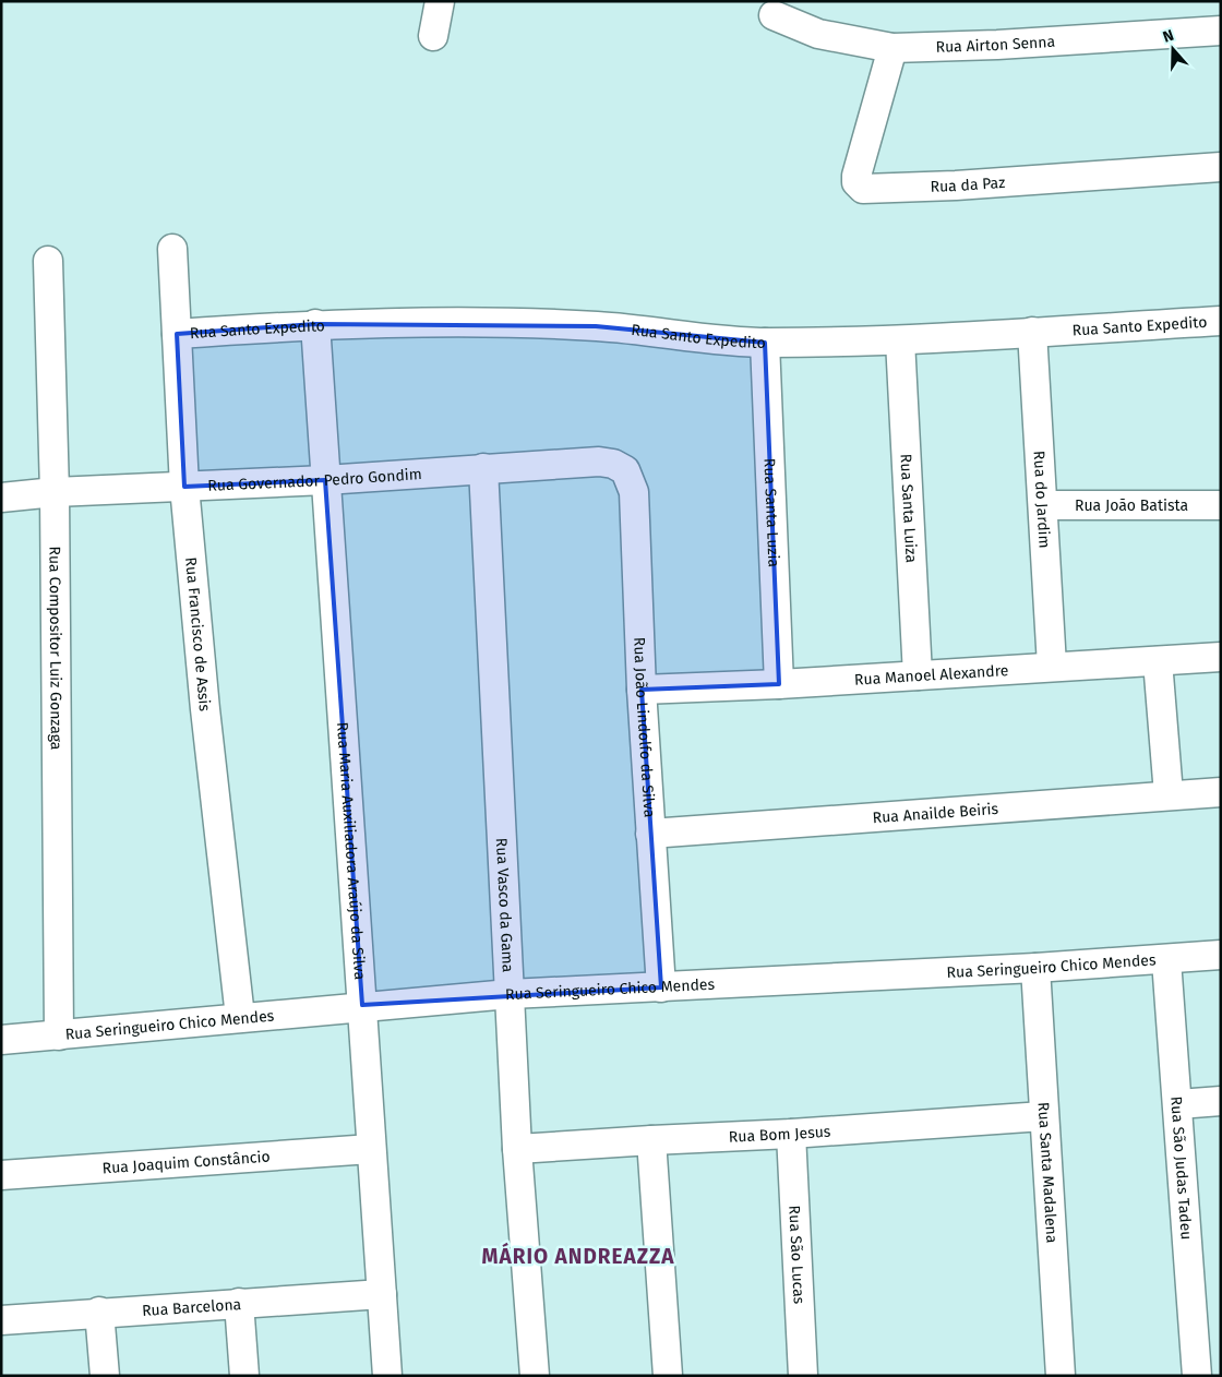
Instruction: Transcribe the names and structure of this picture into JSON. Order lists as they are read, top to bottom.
{
  "streets": {
    "street": [
      "Rua Airton Senna",
      "Rua da Paz",
      "Rua Santo Expedito",
      "Rua Governador Pedro Gondim",
      "Rua do Jardim",
      "Rua João Batista",
      "Rua Santa Luiza",
      "Rua Santa Luzia",
      "Rua Francisco de Assis",
      "Rua Compositor Luiz Gonzaga",
      "Rua Manoel Alexandre",
      "Rua João Lindolfo da Silva",
      "Rua Anailde Beiris",
      "Rua Maria Auxiliadora Araújo da Silva",
      "Rua Vasco da Gama",
      "Rua Seringueiro Chico Mendes",
      "Rua Bom Jesus",
      "Rua Joaquim Constâncio",
      "Rua São Judas Tadeu",
      "Rua Santa Madalena",
      "Rua São Lucas",
      "Rua Barcelona"
    ]
  },
  "crossings": [
    ["Rua Airton Senna", "Rua da Paz"],
    ["Rua Santo Expedito", "Rua do Jardim"],
    ["Rua Santo Expedito", "Rua Santa Luiza"],
    ["Rua Santo Expedito", "Rua Santa Luzia"],
    ["Rua Santo Expedito", "Rua Francisco de Assis"],
    ["Rua Santo Expedito", "Rua Maria Auxiliadora Araújo da Silva"],
    ["Rua Governador Pedro Gondim", "Rua Francisco de Assis"],
    ["Rua Governador Pedro Gondim", "Rua Compositor Luiz Gonzaga"],
    ["Rua Governador Pedro Gondim", "Rua João Lindolfo da Silva"],
    ["Rua Governador Pedro Gondim", "Rua Maria Auxiliadora Araújo da Silva"],
    ["Rua Governador Pedro Gondim", "Rua Vasco da Gama"],
    ["Rua do Jardim", "Rua João Batista"],
    ["Rua do Jardim", "Rua Manoel Alexandre"],
    ["Rua Santa Luiza", "Rua Manoel Alexandre"],
    ["Rua Santa Luzia", "Rua Manoel Alexandre"],
    ["Rua Francisco de Assis", "Rua Seringueiro Chico Mendes"],
    ["Rua Compositor Luiz Gonzaga", "Rua Seringueiro Chico Mendes"],
    ["Rua Manoel Alexandre", "Rua João Lindolfo da Silva"],
    ["Rua João Lindolfo da Silva", "Rua Anailde Beiris"],
    ["Rua João Lindolfo da Silva", "Rua Seringueiro Chico Mendes"],
    ["Rua Maria Auxiliadora Araújo da Silva", "Rua Seringueiro Chico Mendes"],
    ["Rua Maria Auxiliadora Araújo da Silva", "Rua Joaquim Constâncio"],
    ["Rua Maria Auxiliadora Araújo da Silva", "Rua Barcelona"],
    ["Rua Vasco da Gama", "Rua Seringueiro Chico Mendes"],
    ["Rua Vasco da Gama", "Rua Bom Jesus"],
    ["Rua Seringueiro Chico Mendes", "Rua São Judas Tadeu"],
    ["Rua Seringueiro Chico Mendes", "Rua Santa Madalena"],
    ["Rua Bom Jesus", "Rua Santa Madalena"],
    ["Rua Bom Jesus", "Rua São Lucas"]
  ],
  "districts": ["MÁRIO ANDREAZZA"],
  "north": "top"
}
